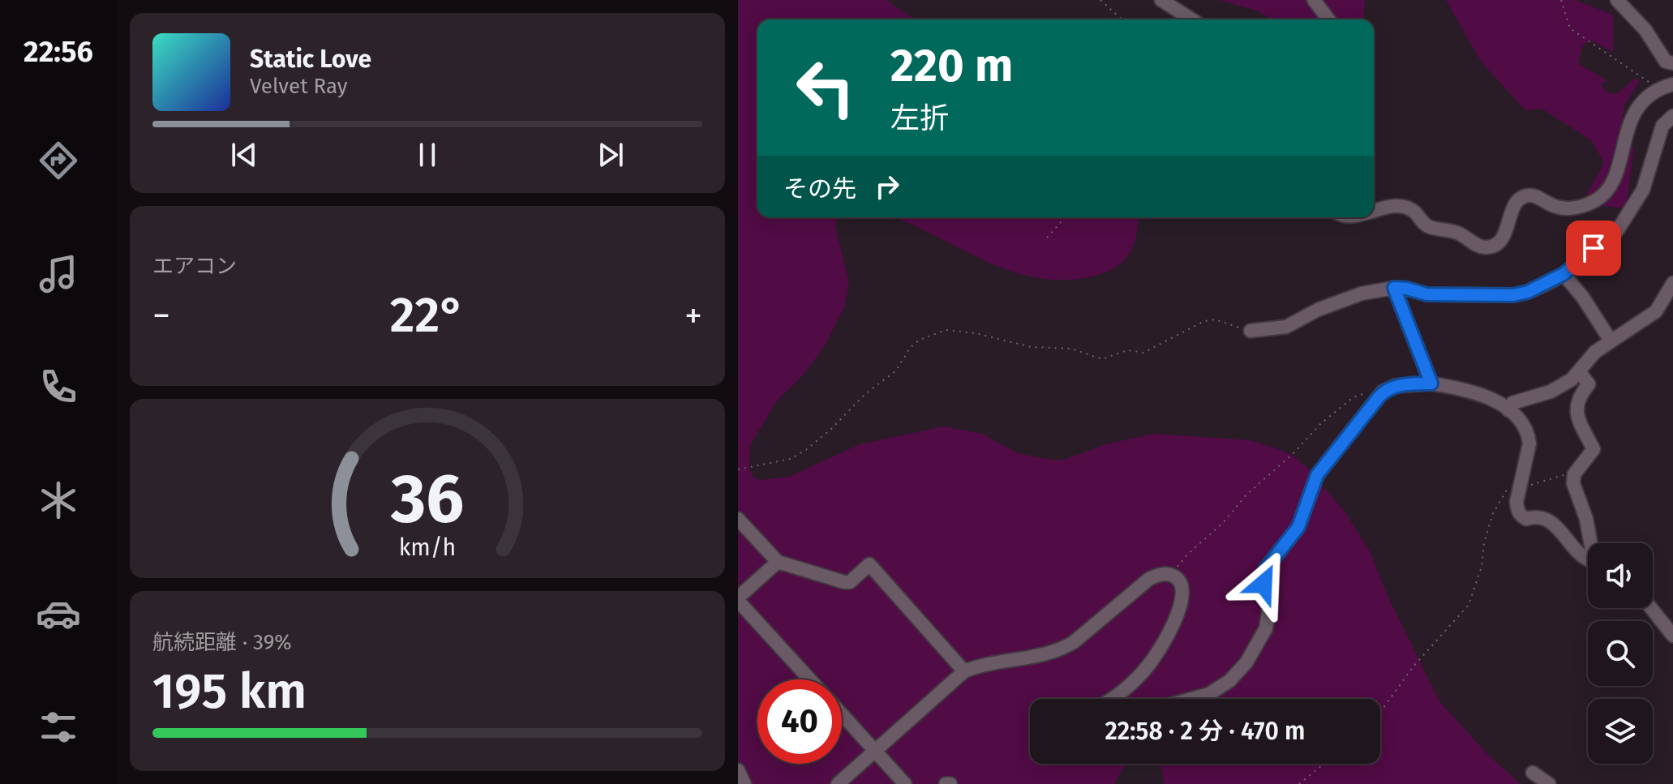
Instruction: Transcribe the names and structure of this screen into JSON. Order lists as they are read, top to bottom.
{
  "page": {
    "tabs": "22:56",
    "turn": ["220 m", "左折"],
    "song": ["Static Love", "Velvet Ray"],
    "then": "その先",
    "tile": [
      "エアコン",
      ["航続距離 · 39%", "195 km"]
    ],
    "heat": ["−", "22°", "+"],
    "limit": "40",
    "trip": "22:58 · 2 分 · 470 m",
    "gauge": ["36", "km/h"]
  }
}
